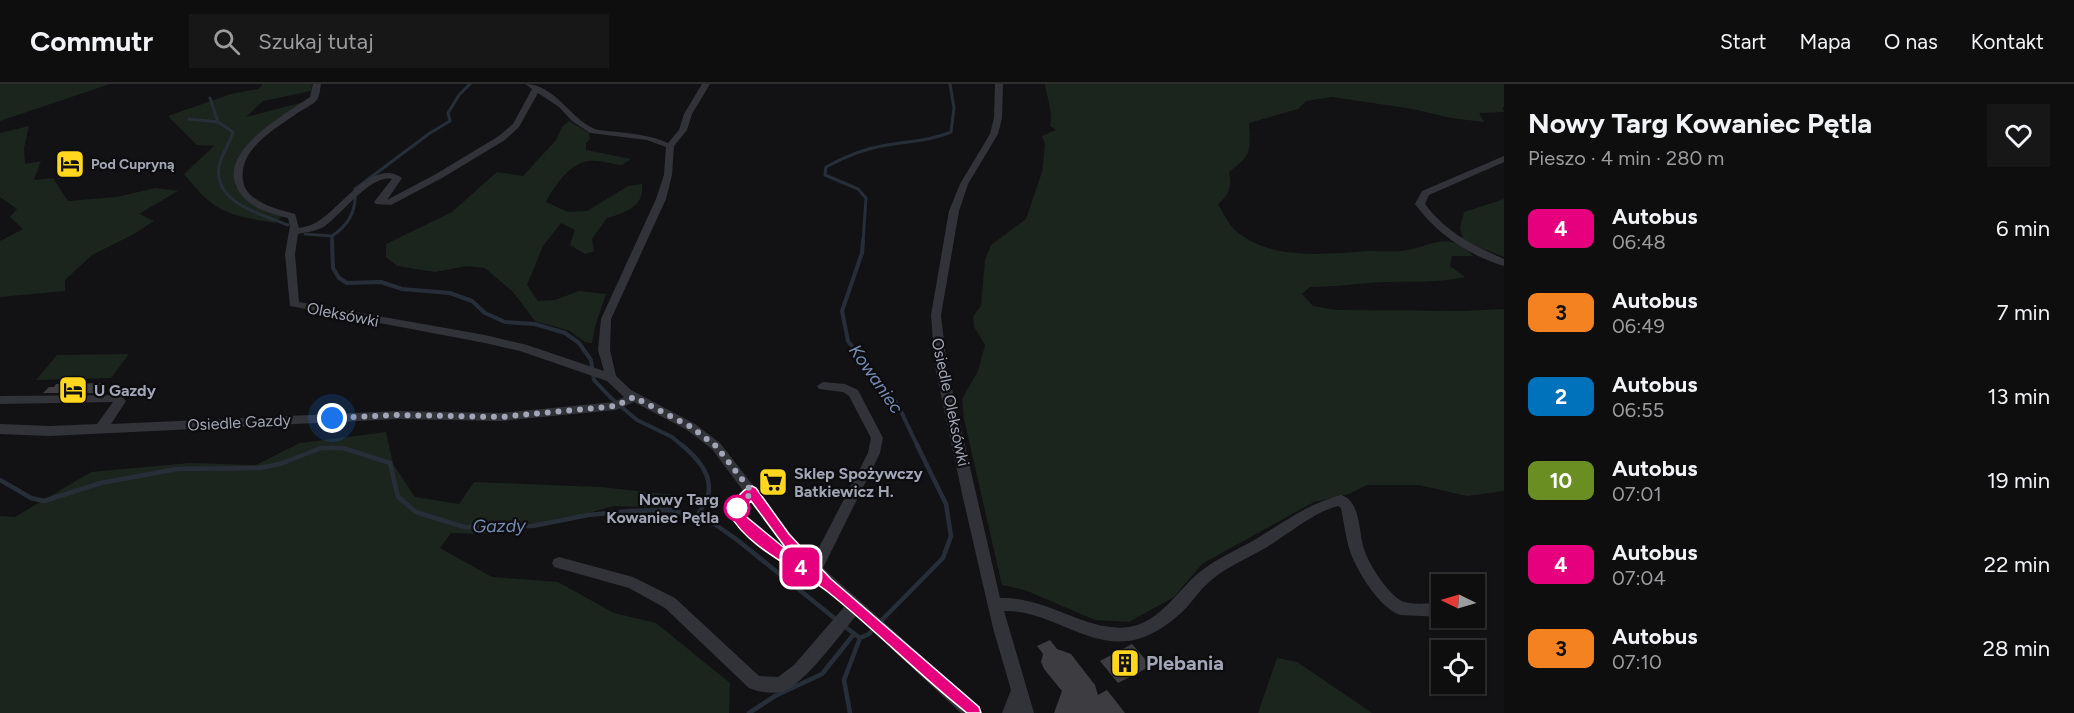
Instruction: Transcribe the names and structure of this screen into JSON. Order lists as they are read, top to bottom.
{
  "streets": {
    "street": ["Oleksówki", "Osiedle Oleksówki", "Osiedle Gazdy"]
  },
  "crossings": [
    ["Oleksówki", "Osiedle Gazdy"]
  ],
  "water": ["Kowaniec", "Gazdy"],
  "places": {
    "hotel": ["Pod Cupryną", "U Gazdy"],
    "supermarket": ["Sklep Spożywczy Batkiewicz H."],
    "other": ["Nowy Targ Kowaniec Pętla"],
    "building": ["Plebania"]
  },
  "lines": ["bus line 4"],
  "north": "left",
  "page": {
    "header": "Commutr",
    "search": "Szukaj tutaj",
    "nav": [
      "Start",
      "Mapa",
      "O nas",
      "Kontakt"
    ],
    "on_map": "4",
    "heading": ["Nowy Targ Kowaniec Pętla", "Pieszo · 4 min · 280 m"],
    "list": [
      {
        "mark": "4",
        "name": "Autobus",
        "note": "06:48",
        "value": "6 min"
      },
      {
        "mark": "3",
        "name": "Autobus",
        "note": "06:49",
        "value": "7 min"
      },
      {
        "mark": "2",
        "name": "Autobus",
        "note": "06:55",
        "value": "13 min"
      },
      {
        "mark": "10",
        "name": "Autobus",
        "note": "07:01",
        "value": "19 min"
      },
      {
        "mark": "4",
        "name": "Autobus",
        "note": "07:04",
        "value": "22 min"
      },
      {
        "mark": "3",
        "name": "Autobus",
        "note": "07:10",
        "value": "28 min"
      }
    ]
  }
}
